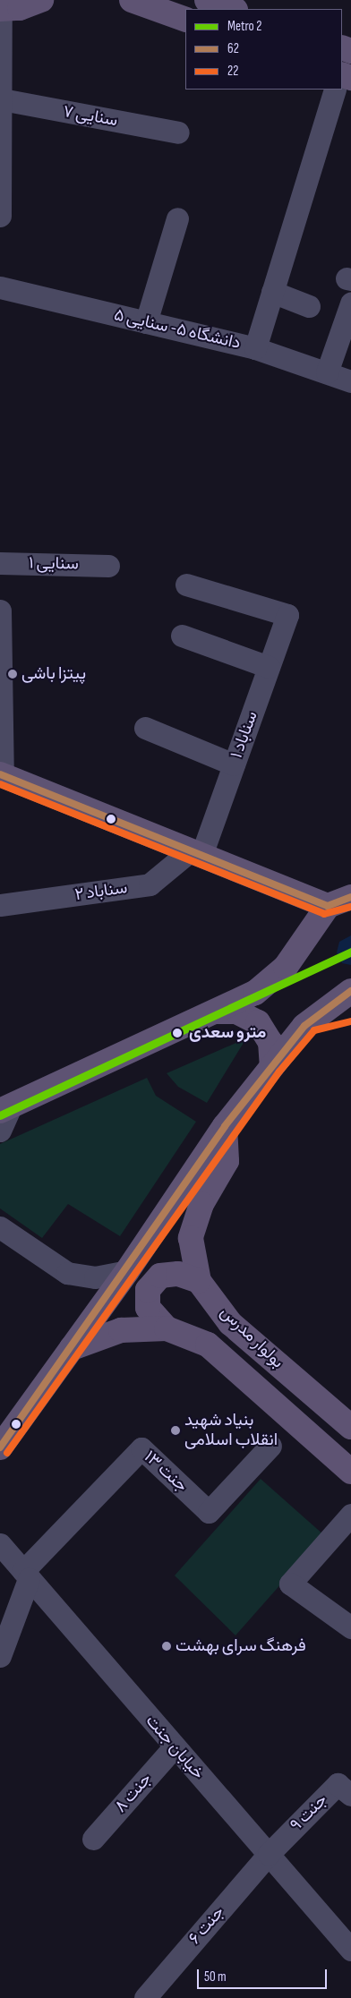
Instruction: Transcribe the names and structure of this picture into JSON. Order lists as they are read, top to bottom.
{
  "streets": {
    "main road": ["بولوار مدرس"],
    "street": [
      "سنایی ۷",
      "دانشگاه ۵- سنایی ۵",
      "سنایی ۱",
      "سناباد ۱",
      "سناباد ۲",
      "جنت ۱۳",
      "خیابان جنت",
      "جنت ۸",
      "جنت ۹",
      "جنت ۶"
    ]
  },
  "crossings": [
    ["سناباد ۱", "سناباد ۲"],
    ["جنت ۱۳", "خیابان جنت"],
    ["خیابان جنت", "جنت ۸"],
    ["خیابان جنت", "جنت ۹"],
    ["خیابان جنت", "جنت ۶"],
    ["جنت ۹", "جنت ۶"]
  ],
  "places": [
    "پیتزا باشی",
    "مترو سعدی",
    "بنیاد شهید انقلاب اسلامی",
    "فرهنگ سرای بهشت"
  ],
  "lines": ["transit line 62", "transit line 22", "metro line 2"],
  "legend": ["Metro 2", "62", "22"],
  "scale_bar": "50 m"
}
